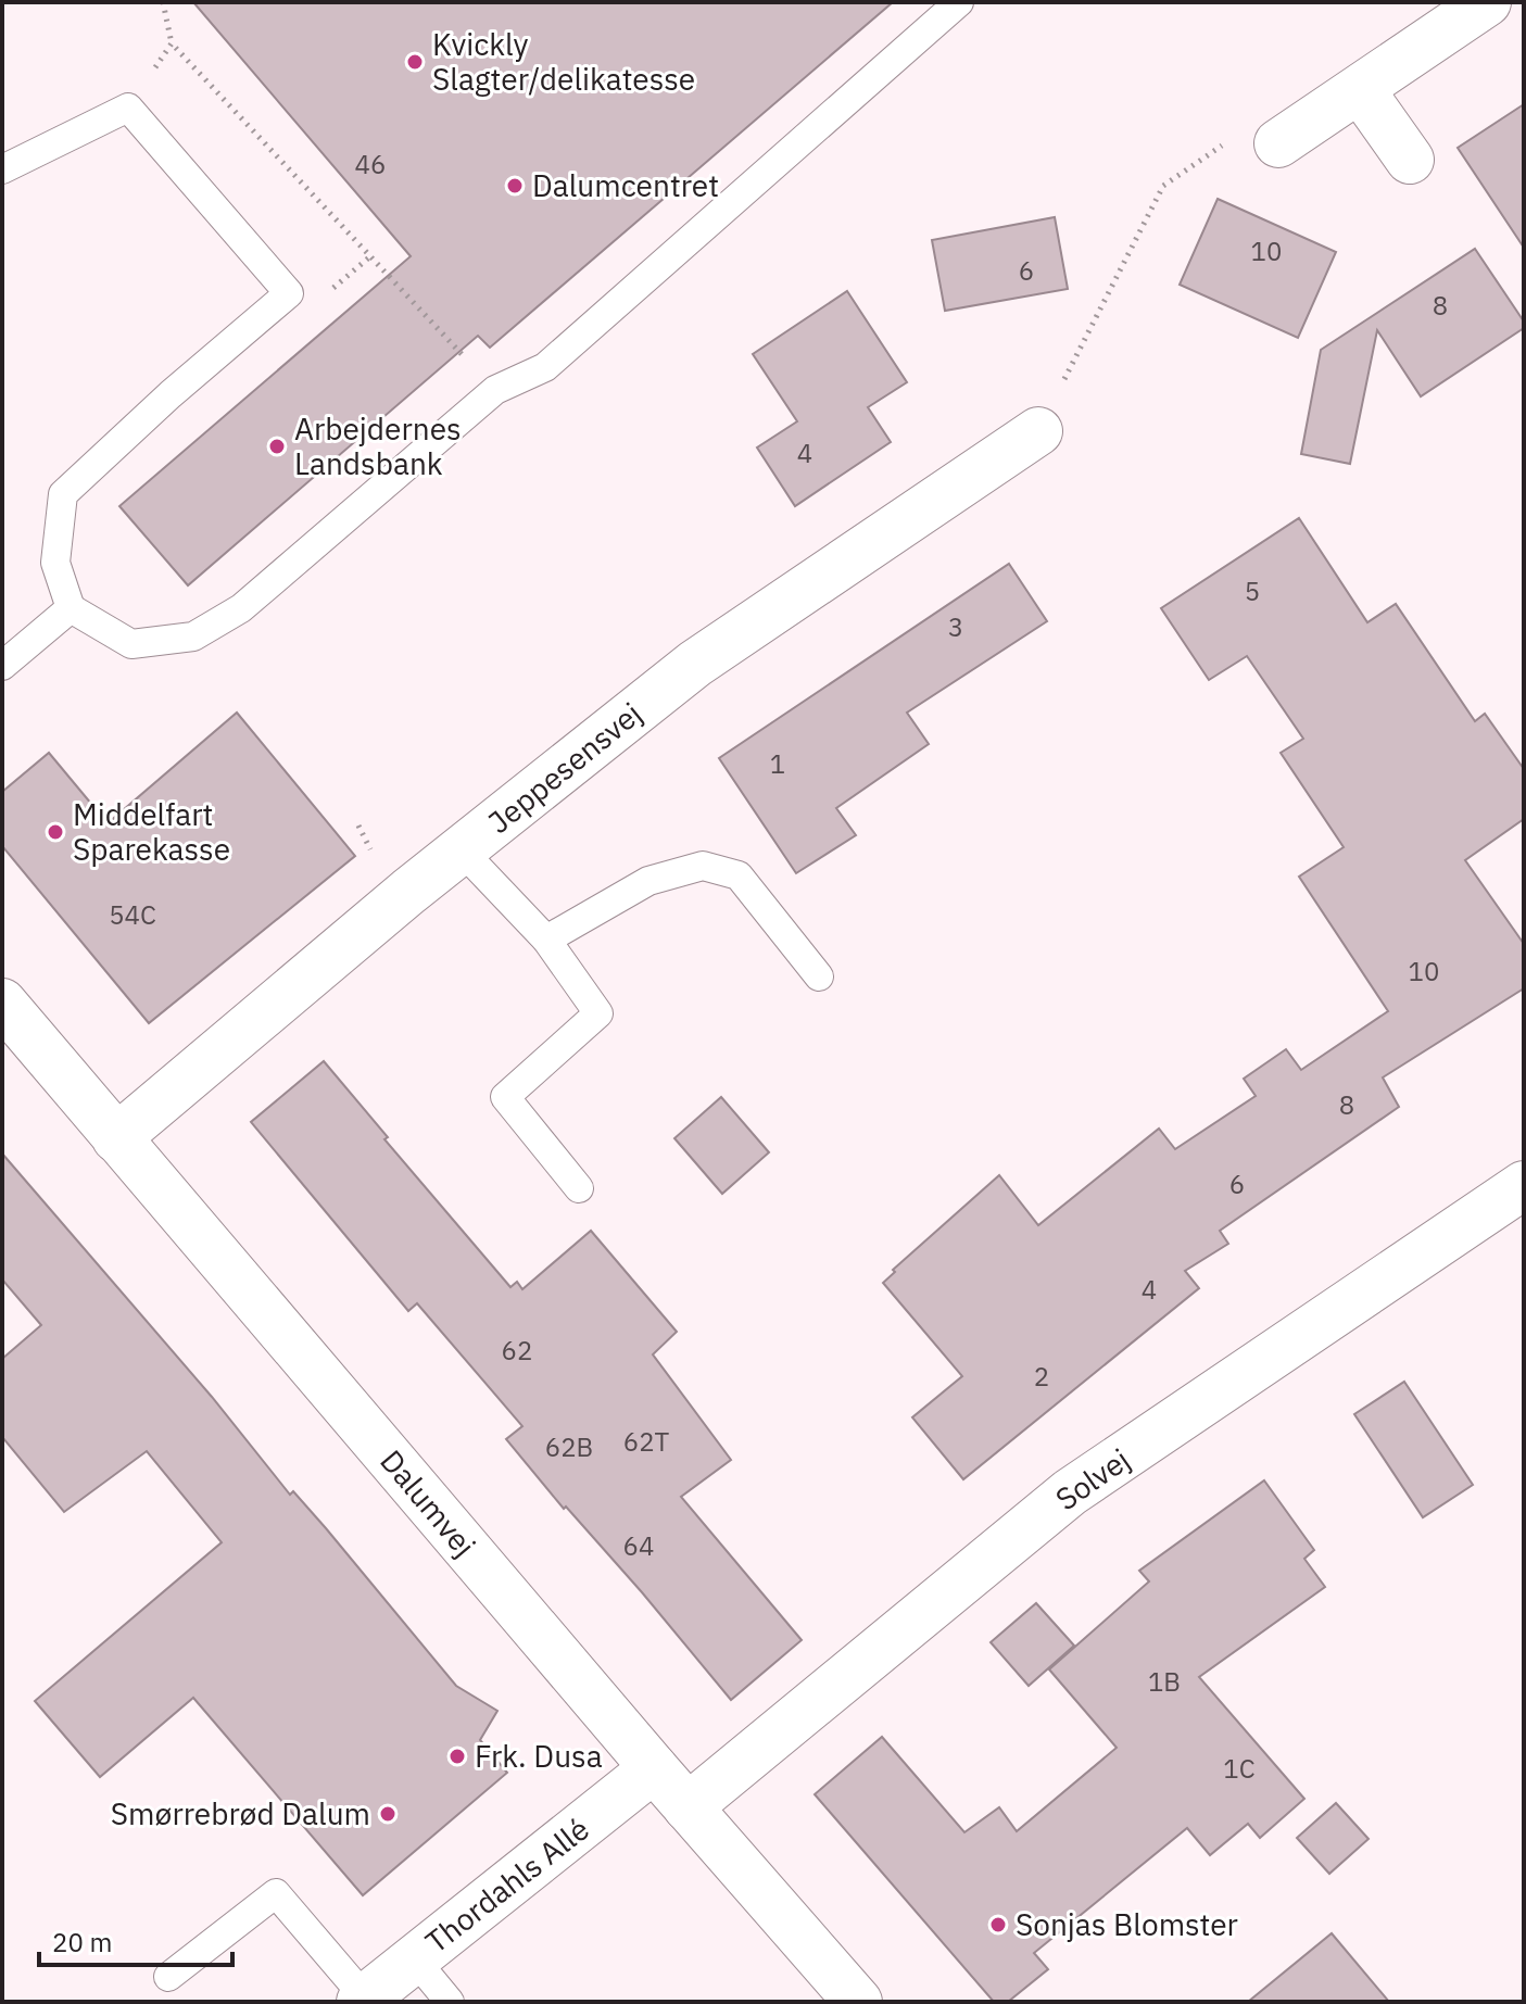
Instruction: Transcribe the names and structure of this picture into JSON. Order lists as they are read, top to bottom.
{
  "streets": {
    "street": [
      "Jeppesensvej",
      "Solvej",
      "Dalumvej",
      "Thordahls Allé"
    ]
  },
  "crossings": [
    ["Jeppesensvej", "Dalumvej"],
    ["Solvej", "Dalumvej"],
    ["Dalumvej", "Thordahls Allé"]
  ],
  "places": [
    "Kvickly Slagter/delikatesse",
    "Dalumcentret",
    "Arbejdernes Landsbank",
    "Middelfart Sparekasse",
    "Frk. Dusa",
    "Smørrebrød Dalum",
    "Sonjas Blomster"
  ],
  "house_numbers": [
    "46",
    "10",
    "6",
    "8",
    "4",
    "5",
    "3",
    "1",
    "54C",
    "10",
    "8",
    "6",
    "4",
    "62",
    "2",
    "62T",
    "62B",
    "64",
    "1B",
    "1C"
  ],
  "scale_bar": "20 m"
}
